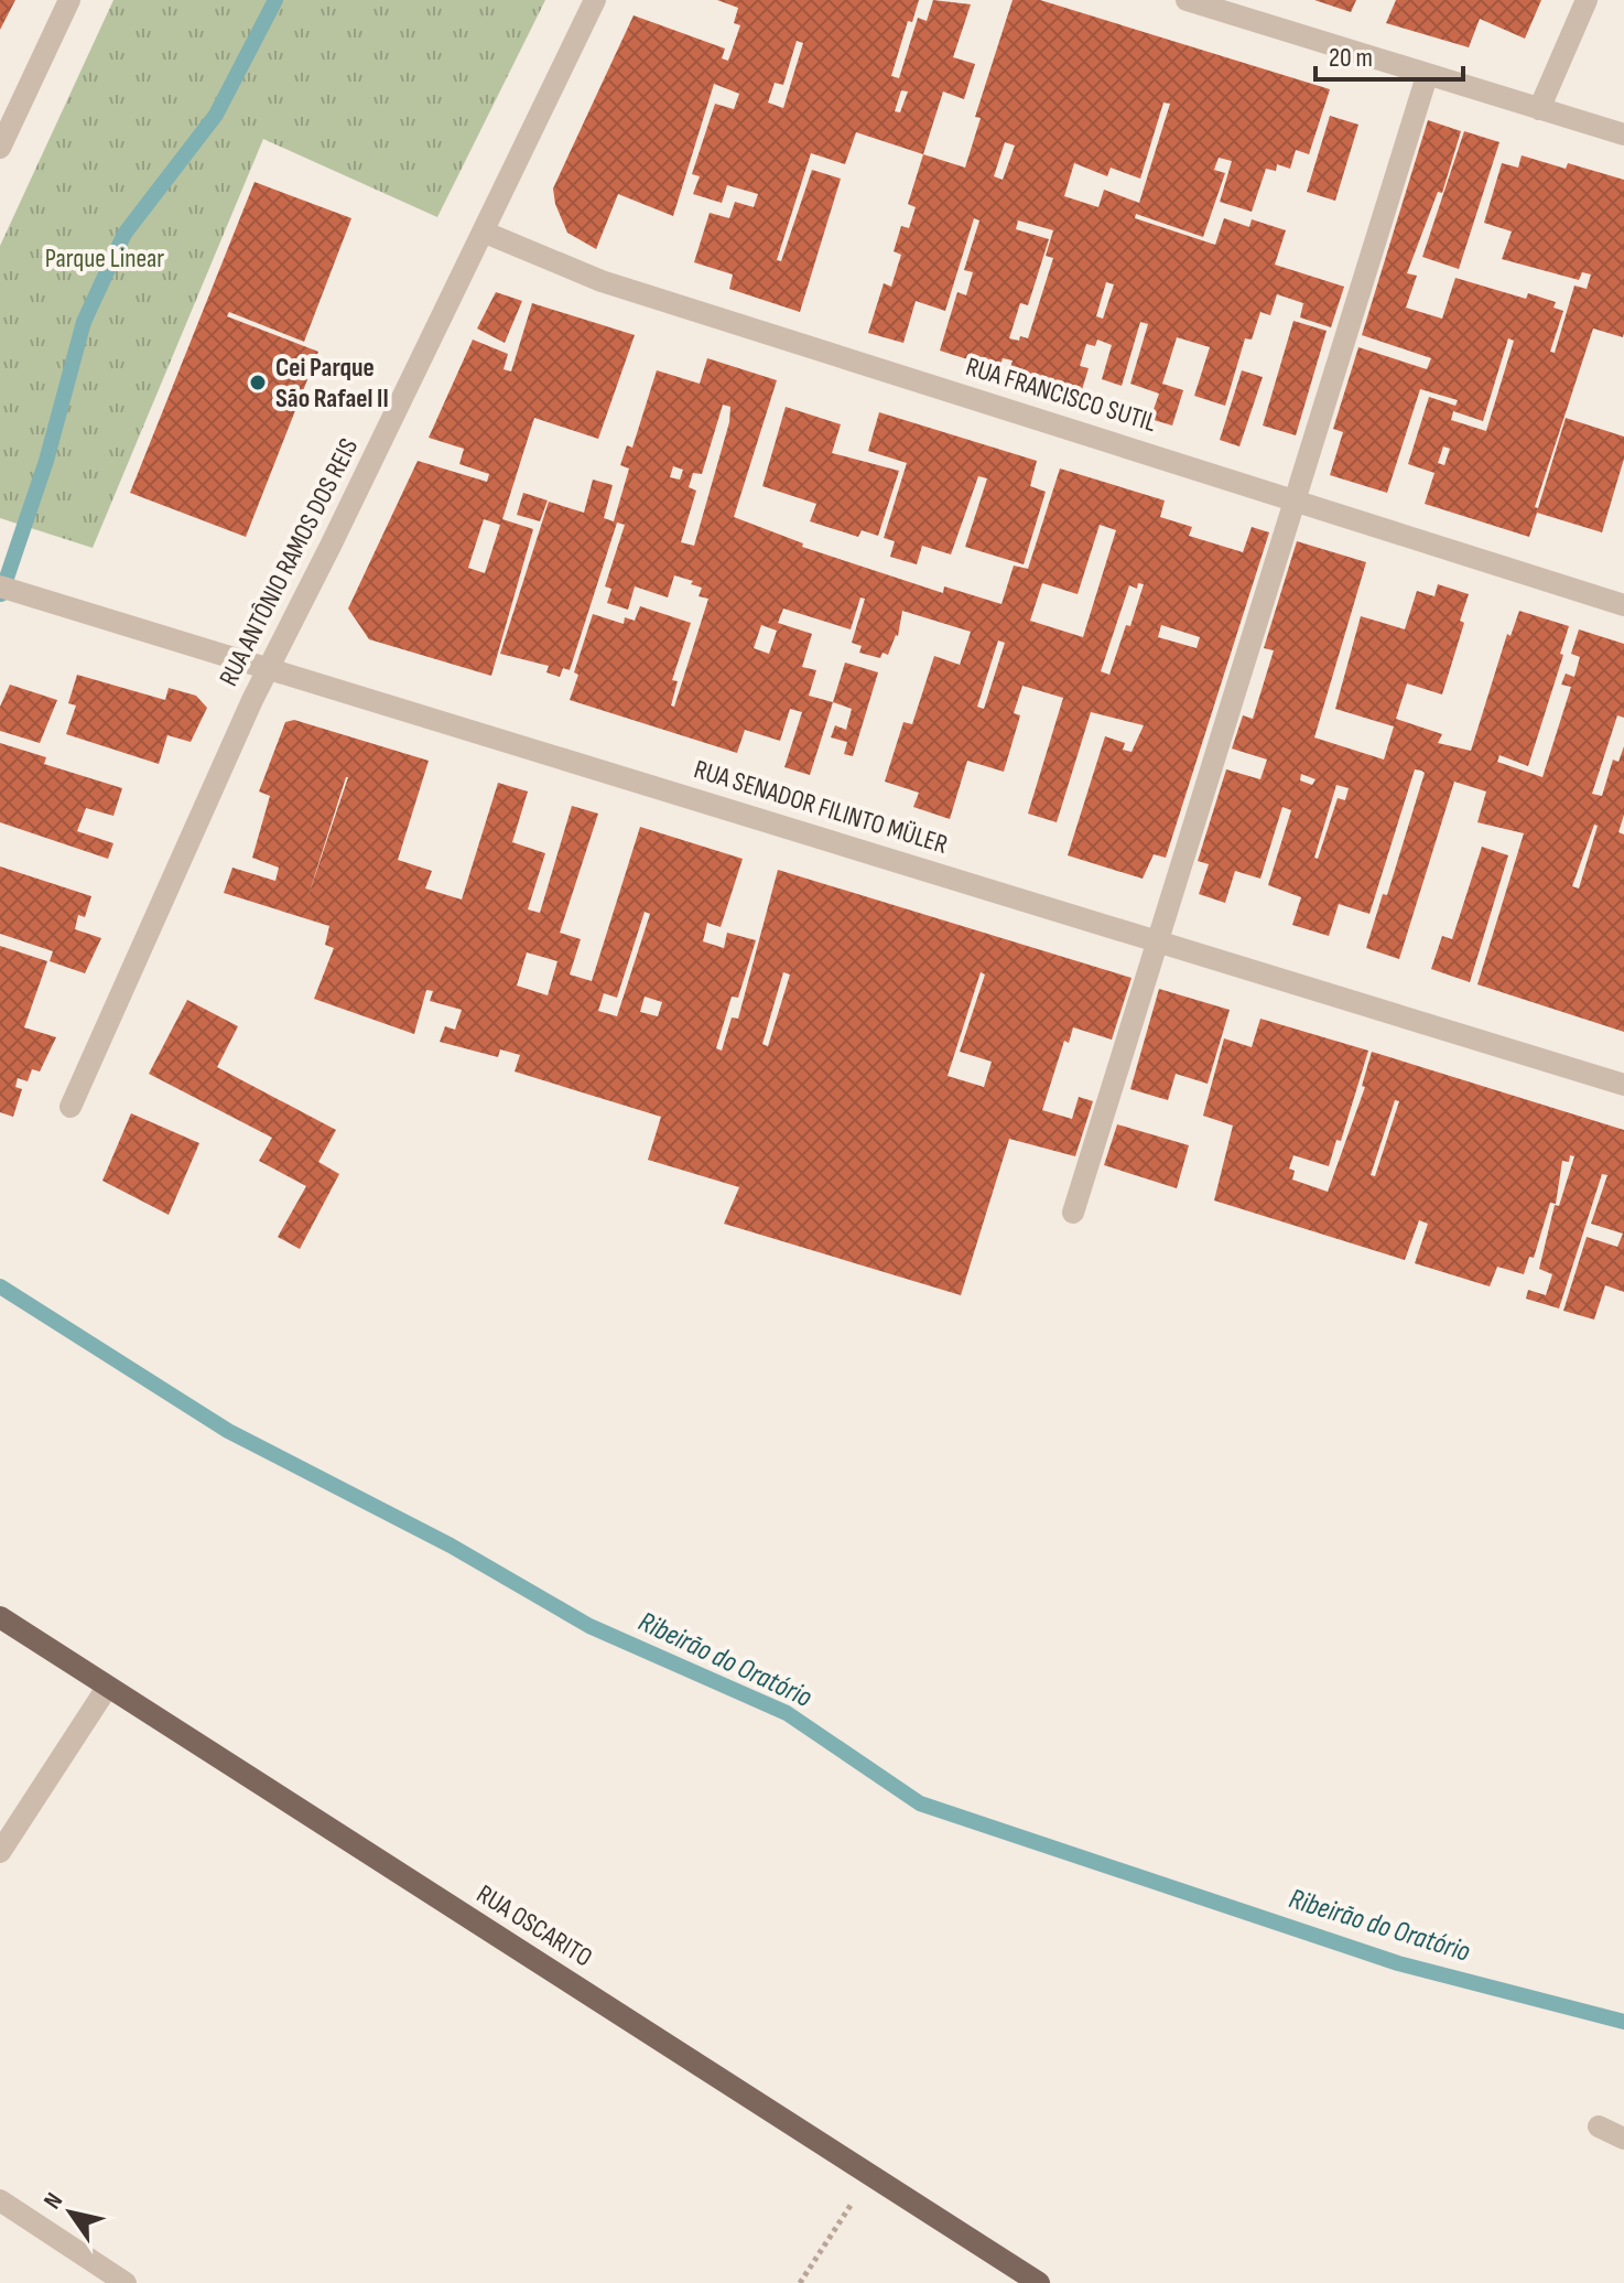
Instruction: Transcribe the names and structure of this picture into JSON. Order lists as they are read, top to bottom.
{
  "streets": {
    "main road": ["RUA OSCARITO"],
    "street": ["RUA FRANCISCO SUTIL", "RUA ANTÔNIO RAMOS DOS REIS", "RUA SENADOR FILINTO MÜLER"]
  },
  "crossings": [
    ["RUA FRANCISCO SUTIL", "RUA ANTÔNIO RAMOS DOS REIS"],
    ["RUA ANTÔNIO RAMOS DOS REIS", "RUA SENADOR FILINTO MÜLER"]
  ],
  "water": ["Ribeirão do Oratório"],
  "parks": ["Parque Linear"],
  "places": ["Cei Parque São Rafael II"],
  "scale_bar": "20 m",
  "north": "top left"
}
